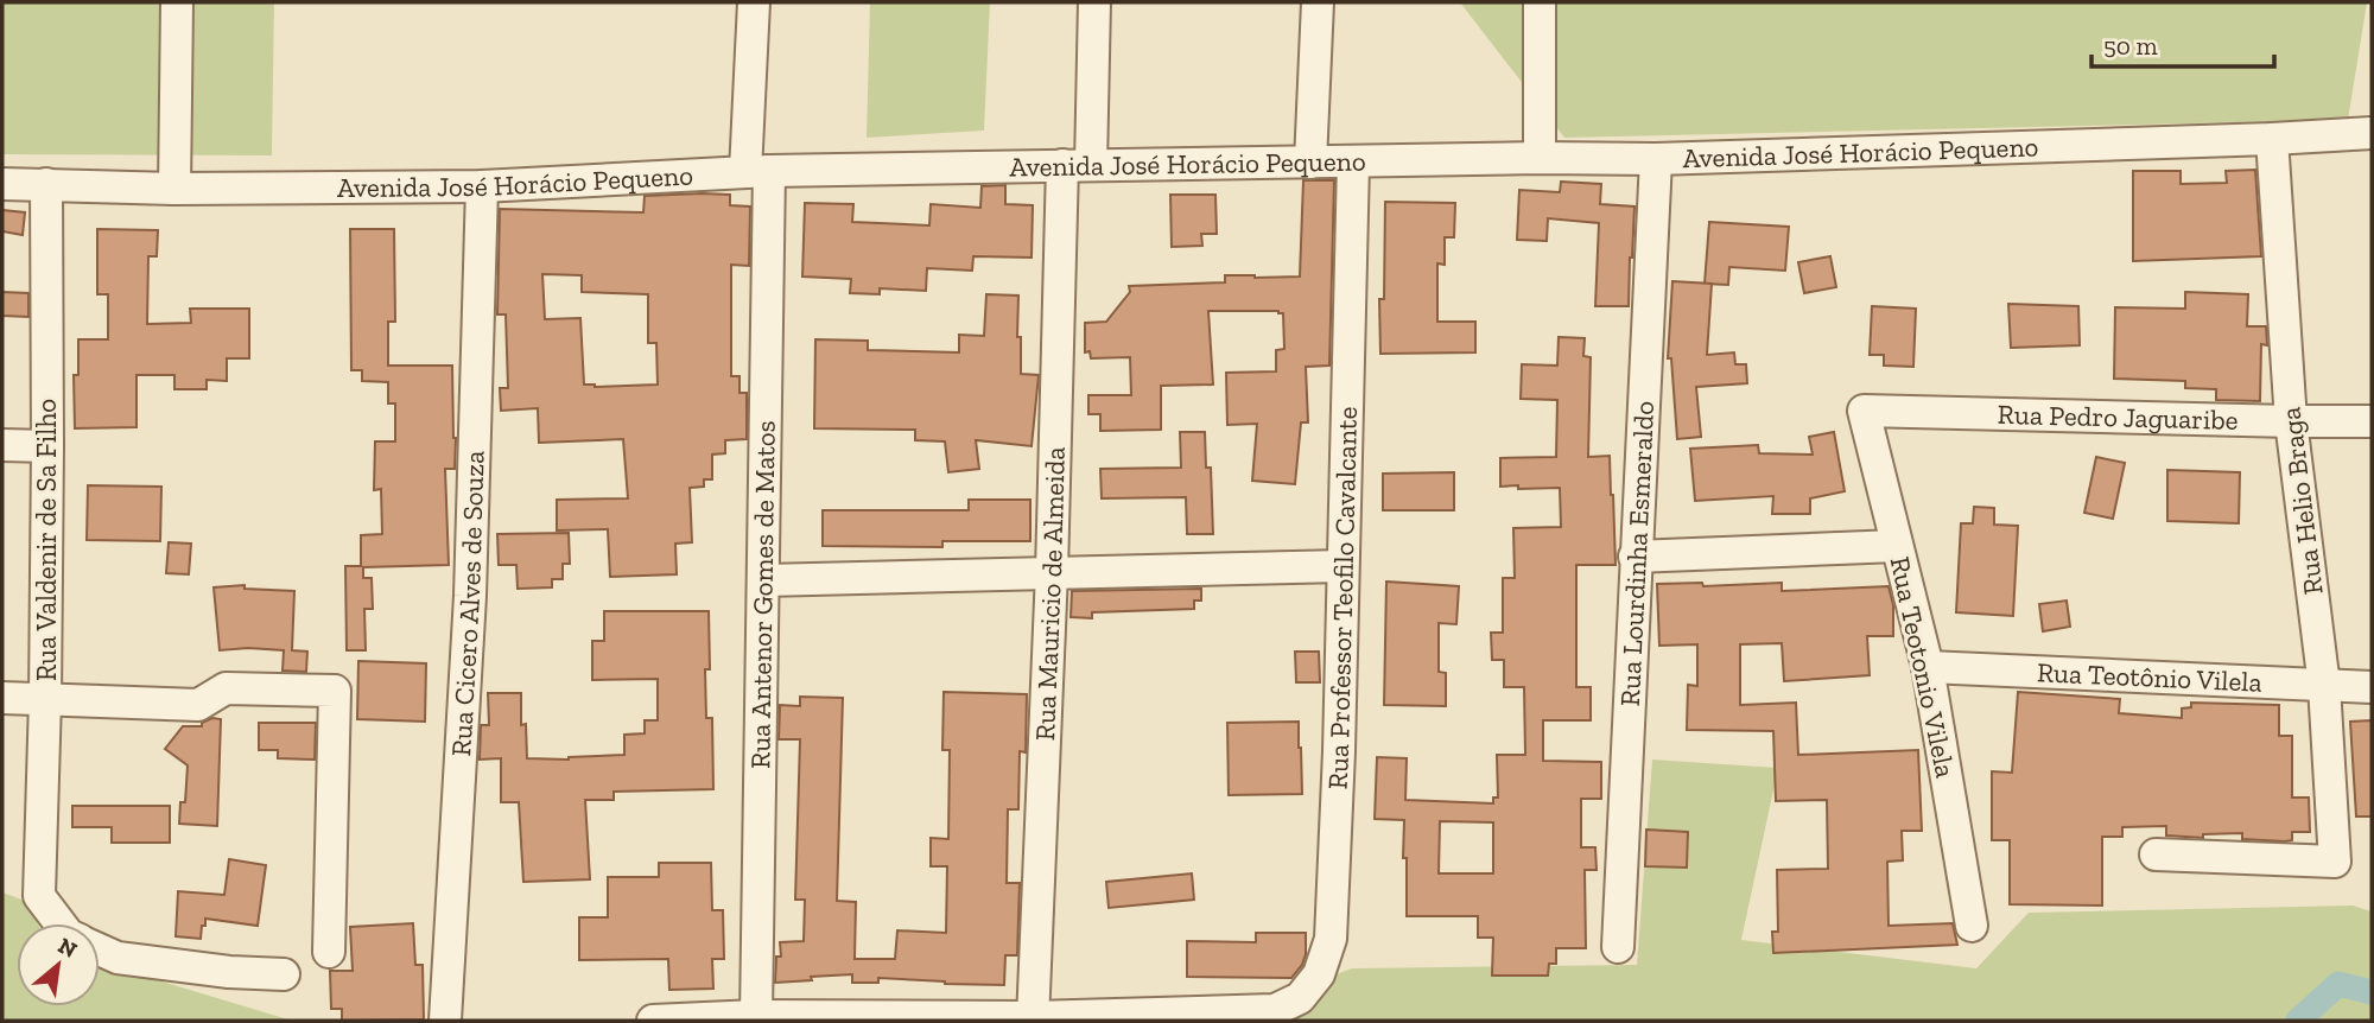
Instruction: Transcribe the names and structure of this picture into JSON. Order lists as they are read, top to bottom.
{
  "streets": {
    "street": [
      "Avenida José Horácio Pequeno",
      "Rua Pedro Jaguaribe",
      "Rua Helio Braga",
      "Rua Valdenir de Sa Filho",
      "Rua Lourdinha Esmeraldo",
      "Rua Antenor Gomes de Matos",
      "Rua Mauricio de Almeida",
      "Rua Professor Teofilo Cavalcante",
      "Rua Cicero Alves de Souza",
      "Rua Teotonio Vilela",
      "Rua Teotônio Vilela"
    ]
  },
  "crossings": [
    ["Avenida José Horácio Pequeno", "Rua Helio Braga"],
    ["Avenida José Horácio Pequeno", "Rua Valdenir de Sa Filho"],
    ["Avenida José Horácio Pequeno", "Rua Lourdinha Esmeraldo"],
    ["Avenida José Horácio Pequeno", "Rua Antenor Gomes de Matos"],
    ["Avenida José Horácio Pequeno", "Rua Mauricio de Almeida"],
    ["Avenida José Horácio Pequeno", "Rua Professor Teofilo Cavalcante"],
    ["Avenida José Horácio Pequeno", "Rua Cicero Alves de Souza"],
    ["Rua Pedro Jaguaribe", "Rua Helio Braga"],
    ["Rua Pedro Jaguaribe", "Rua Teotonio Vilela"],
    ["Rua Helio Braga", "Rua Teotônio Vilela"],
    ["Rua Mauricio de Almeida", "Rua Professor Teofilo Cavalcante"],
    ["Rua Teotonio Vilela", "Rua Teotônio Vilela"]
  ],
  "scale_bar": "50 m",
  "north": "top right"
}
